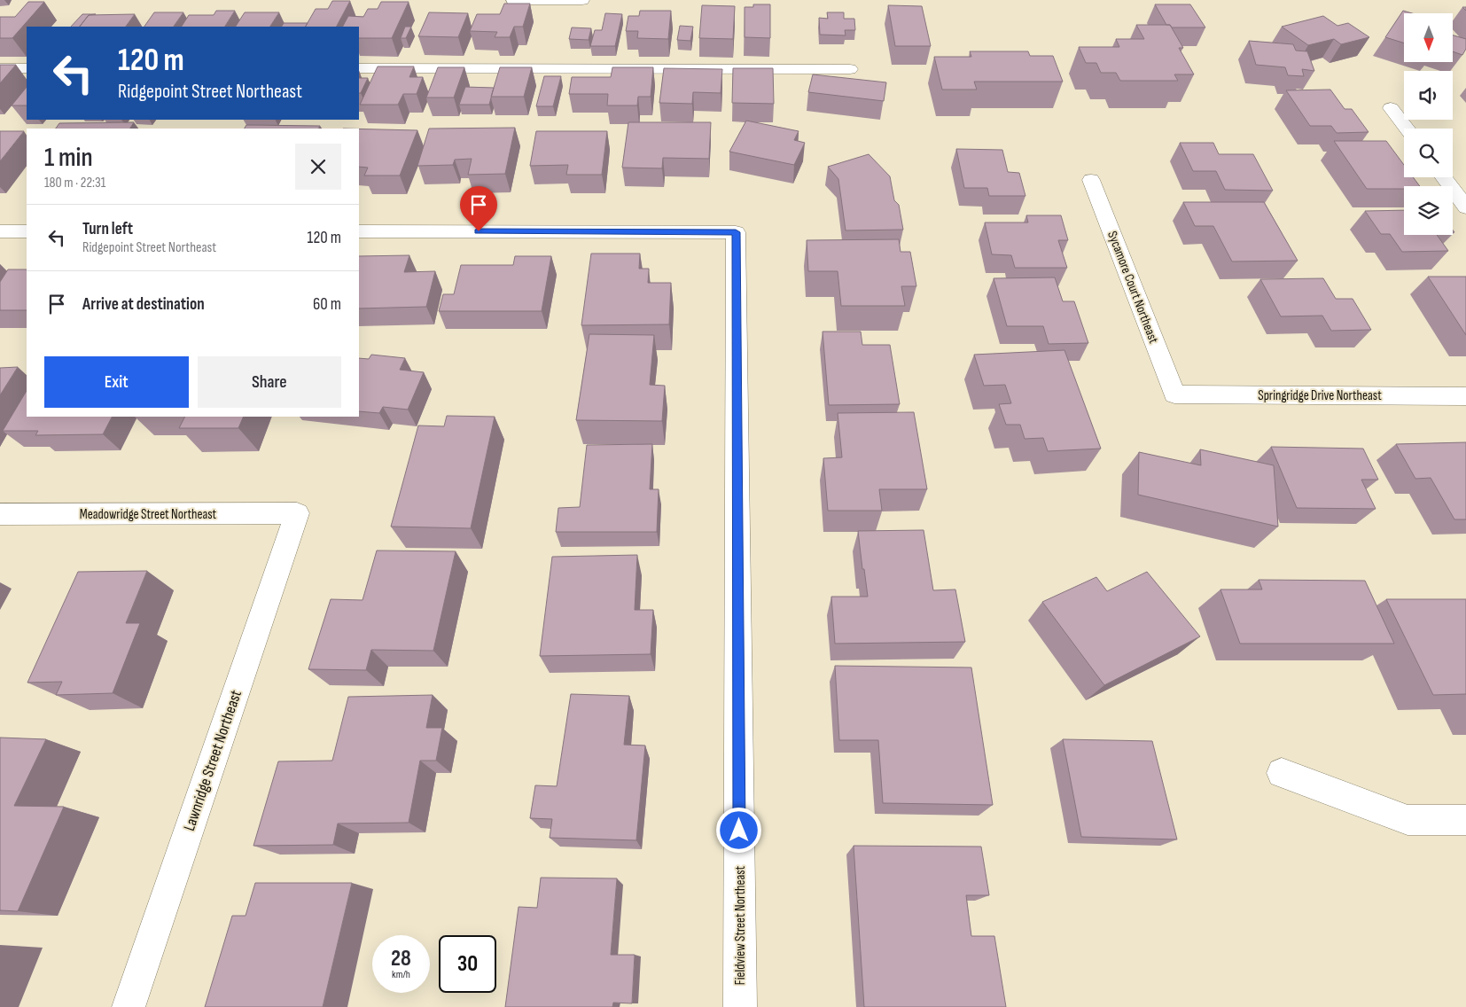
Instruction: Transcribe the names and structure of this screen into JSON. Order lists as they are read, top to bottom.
{
  "streets": {
    "street": [
      "Sycamore Court Northeast",
      "Springridge Drive Northeast",
      "Meadowridge Street Northeast",
      "Lawnridge Street Northeast",
      "Fieldview Street Northeast"
    ]
  },
  "crossings": [
    ["Sycamore Court Northeast", "Springridge Drive Northeast"],
    ["Meadowridge Street Northeast", "Lawnridge Street Northeast"]
  ],
  "north": "bottom",
  "page": {
    "turn": ["120 m", "Ridgepoint Street Northeast"],
    "heading": ["1 min", "180 m · 22:31"],
    "list": [
      {
        "name": "Turn left",
        "note": "Ridgepoint Street Northeast",
        "value": "120 m"
      },
      {
        "name": "Arrive at destination",
        "value": "60 m"
      }
    ],
    "buttons": ["Exit", "Share"],
    "speed": "28 km/h",
    "limit": "30"
  }
}
